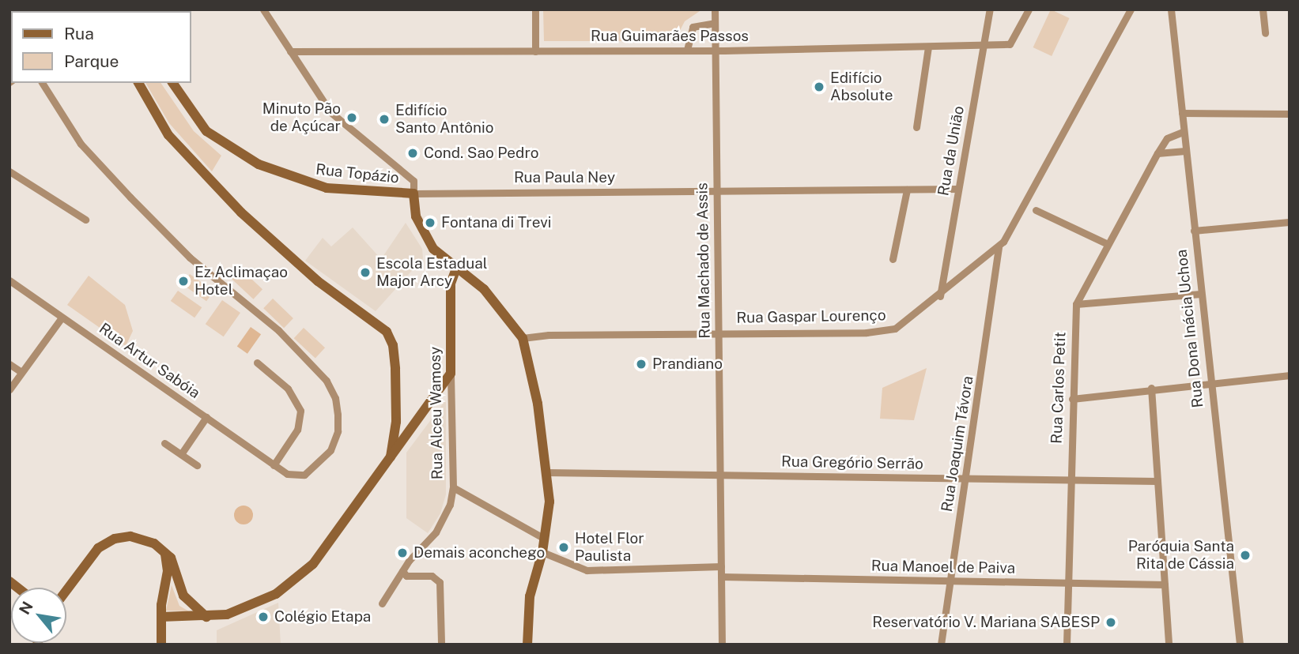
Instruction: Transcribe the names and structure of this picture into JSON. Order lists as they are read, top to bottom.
{
  "streets": {
    "street": [
      "Rua Guimarães Passos",
      "Rua da União",
      "Rua Topázio",
      "Rua Paula Ney",
      "Rua Machado de Assis",
      "Rua Gaspar Lourenço",
      "Rua Dona Inácia Uchoa",
      "Rua Artur Sabóia",
      "Rua Carlos Petit",
      "Rua Alceu Wamosy",
      "Rua Joaquim Távora",
      "Rua Gregório Serrão",
      "Rua Manoel de Paiva"
    ]
  },
  "crossings": [
    ["Rua Guimarães Passos", "Rua da União"],
    ["Rua Guimarães Passos", "Rua Machado de Assis"],
    ["Rua da União", "Rua Paula Ney"],
    ["Rua da União", "Rua Gaspar Lourenço"],
    ["Rua Topázio", "Rua Paula Ney"],
    ["Rua Paula Ney", "Rua Machado de Assis"],
    ["Rua Machado de Assis", "Rua Gaspar Lourenço"],
    ["Rua Machado de Assis", "Rua Gregório Serrão"],
    ["Rua Machado de Assis", "Rua Manoel de Paiva"],
    ["Rua Gaspar Lourenço", "Rua Joaquim Távora"],
    ["Rua Dona Inácia Uchoa", "Rua Carlos Petit"],
    ["Rua Carlos Petit", "Rua Gregório Serrão"],
    ["Rua Carlos Petit", "Rua Manoel de Paiva"],
    ["Rua Joaquim Távora", "Rua Gregório Serrão"],
    ["Rua Joaquim Távora", "Rua Manoel de Paiva"]
  ],
  "places": [
    "Edifício Absolute",
    "Minuto Pão de Açúcar",
    "Edifício Santo Antônio",
    "Cond. Sao Pedro",
    "Fontana di Trevi",
    "Escola Estadual Major Arcy",
    "Ez Aclimaçao Hotel",
    "Prandiano",
    "Hotel Flor Paulista",
    "Demais aconchego",
    "Paróquia Santa Rita de Cássia",
    "Colégio Etapa",
    "Reservatório V. Mariana SABESP"
  ],
  "legend": ["Rua", "Parque"],
  "north": "top left"
}
